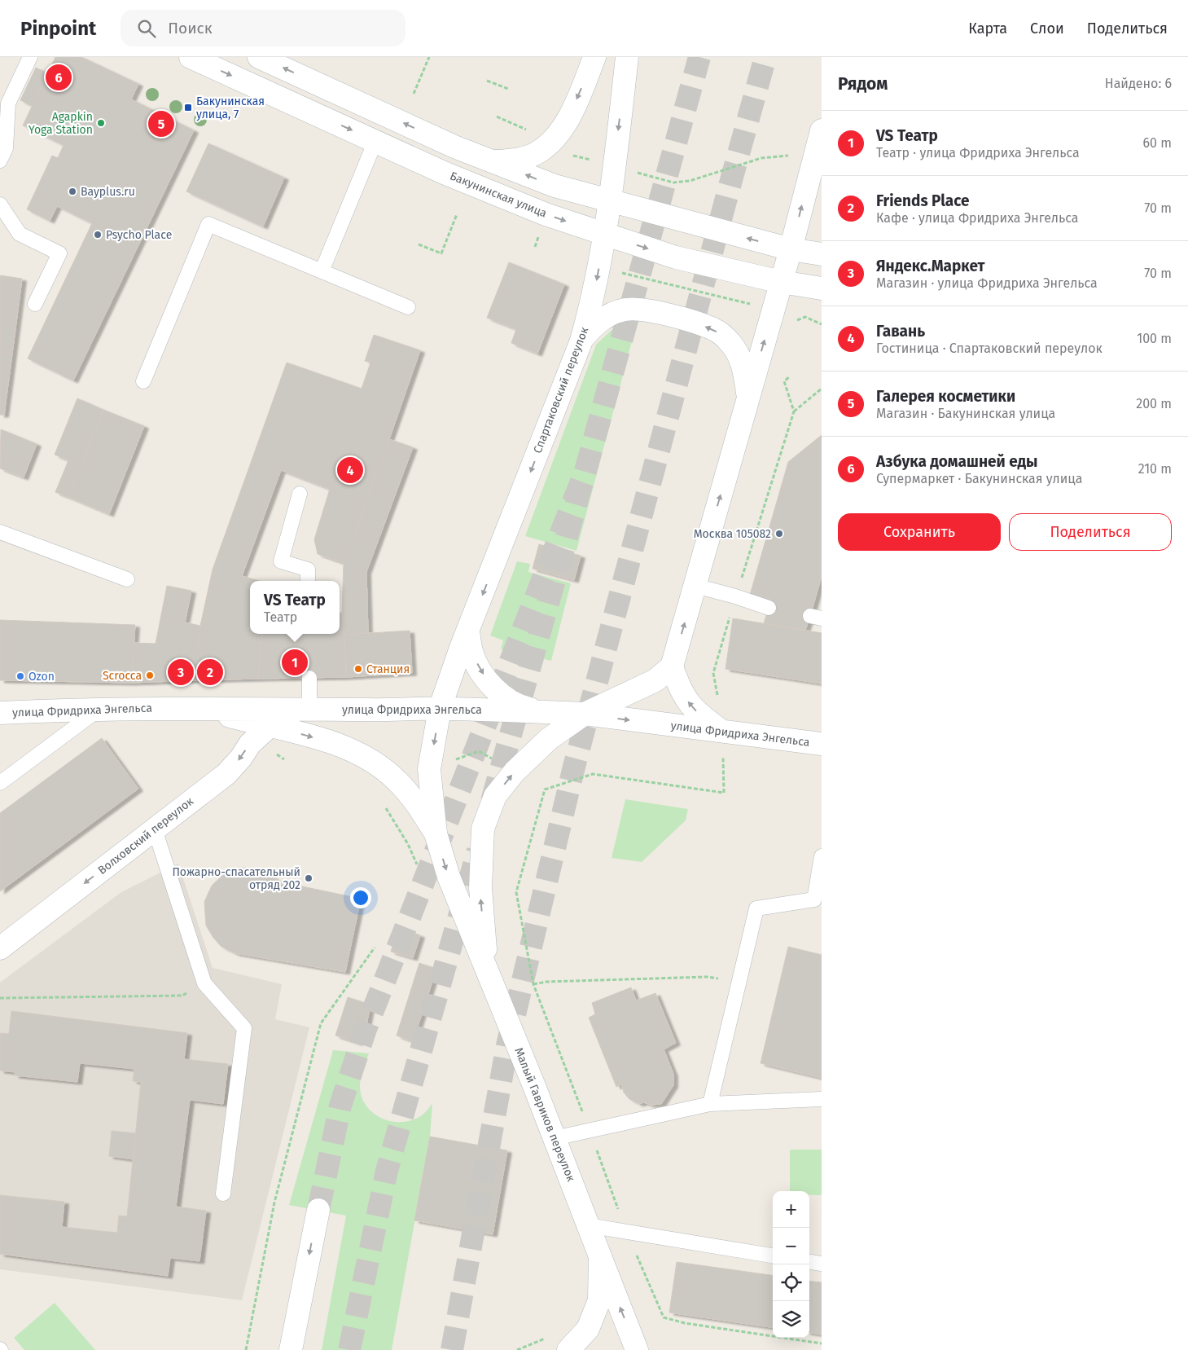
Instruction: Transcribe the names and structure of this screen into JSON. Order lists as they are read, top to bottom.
{
  "streets": {
    "main road": [
      "Бакунинская улица",
      "Спартаковский переулок",
      "улица Фридриха Энгельса",
      "Волховский переулок",
      "Малый Гавриков переулок"
    ]
  },
  "crossings": [
    ["Бакунинская улица", "Спартаковский переулок"],
    ["Спартаковский переулок", "улица Фридриха Энгельса"],
    ["Спартаковский переулок", "Малый Гавриков переулок"],
    ["улица Фридриха Энгельса", "Волховский переулок"],
    ["улица Фридриха Энгельса", "Малый Гавриков переулок"]
  ],
  "one_way": ["Волховский переулок"],
  "places": {
    "transit": ["Бакунинская улица, 7"],
    "other": [
      "Agapkin Yoga Station",
      "Bayplus.ru",
      "Psycho Place",
      "Москва 105082",
      "Станция",
      "Scrocca",
      "Ozon",
      "Пожарно-спасательный отряд 202"
    ]
  },
  "page": {
    "header": "Pinpoint",
    "search": "Поиск",
    "nav": ["Карта", "Слои", "Поделиться"],
    "heading": ["Рядом", "Найдено: 6"],
    "pins": [
      "6",
      "5",
      "4",
      "1",
      "2",
      "3"
    ],
    "list": [
      {
        "mark": "1",
        "name": "VS Театр",
        "note": "Театр · улица Фридриха Энгельса",
        "value": "60 m"
      },
      {
        "mark": "2",
        "name": "Friends Place",
        "note": "Кафе · улица Фридриха Энгельса",
        "value": "70 m"
      },
      {
        "mark": "3",
        "name": "Яндекс.Маркет",
        "note": "Магазин · улица Фридриха Энгельса",
        "value": "70 m"
      },
      {
        "mark": "4",
        "name": "Гавань",
        "note": "Гостиница · Спартаковский переулок",
        "value": "100 m"
      },
      {
        "mark": "5",
        "name": "Галерея косметики",
        "note": "Магазин · Бакунинская улица",
        "value": "200 m"
      },
      {
        "mark": "6",
        "name": "Азбука домашней еды",
        "note": "Супермаркет · Бакунинская улица",
        "value": "210 m"
      }
    ],
    "buttons": ["Сохранить", "Поделиться"],
    "popup": ["VS Театр", "Театр"],
    "map_buttons": ["+", "−"]
  }
}
